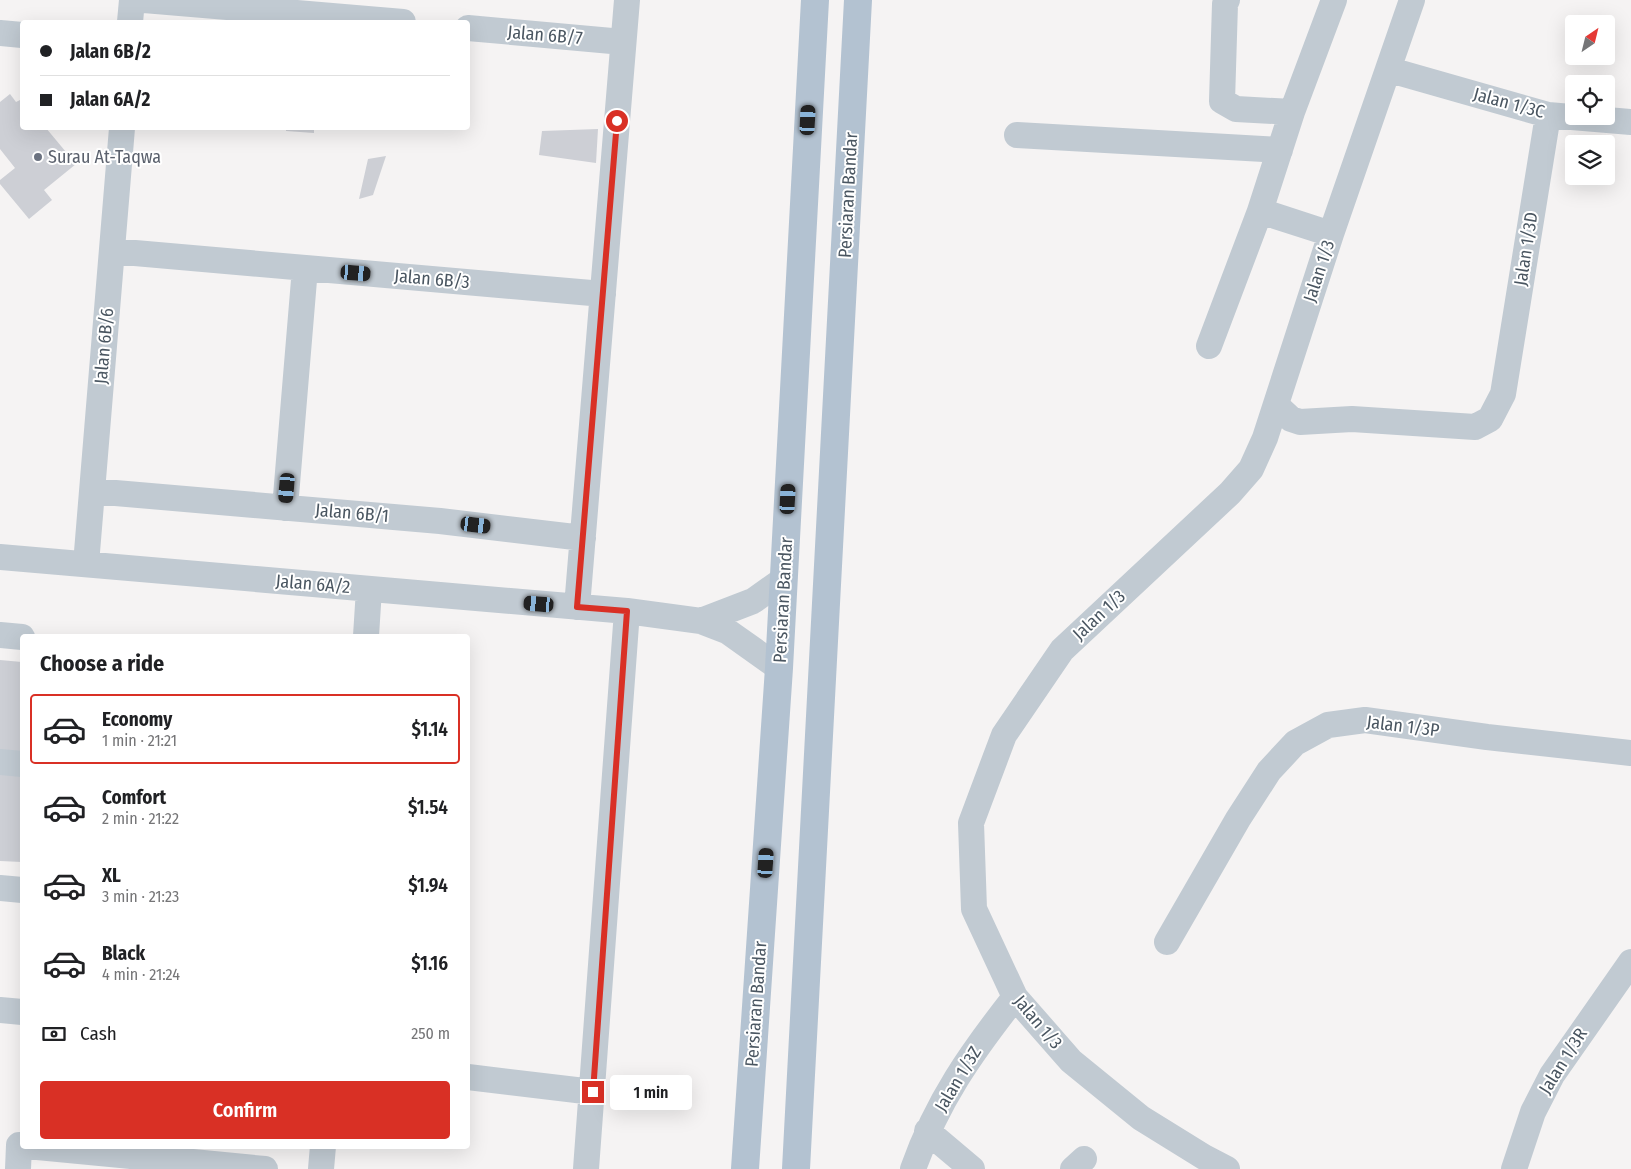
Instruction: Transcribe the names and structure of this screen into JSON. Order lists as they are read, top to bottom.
{
  "streets": {
    "main road": ["Persiaran Bandar"],
    "street": [
      "Jalan 6B/7",
      "Jalan 1/3C",
      "Jalan 1/3D",
      "Jalan 1/3",
      "Jalan 6B/3",
      "Jalan 6B/6",
      "Jalan 6B/1",
      "Jalan 6A/2",
      "Jalan 1/3P",
      "Jalan 1/3R",
      "Jalan 1/3Z"
    ]
  },
  "crossings": [
    ["Jalan 1/3C", "Jalan 1/3D"],
    ["Jalan 1/3C", "Jalan 1/3"],
    ["Persiaran Bandar", "Jalan 6A/2"],
    ["Jalan 1/3D", "Jalan 1/3"],
    ["Jalan 1/3", "Jalan 1/3Z"],
    ["Jalan 6B/3", "Jalan 6B/6"],
    ["Jalan 6B/6", "Jalan 6B/1"],
    ["Jalan 6B/6", "Jalan 6A/2"]
  ],
  "places": ["Surau At-Taqwa"],
  "north": "top right",
  "page": {
    "banner": ["Jalan 6B/2", "Jalan 6A/2"],
    "heading": "Choose a ride",
    "list": [
      {
        "name": "Economy",
        "note": "1 min · 21:21",
        "value": "$1.14"
      },
      {
        "name": "Comfort",
        "note": "2 min · 21:22",
        "value": "$1.54"
      },
      {
        "name": "XL",
        "note": "3 min · 21:23",
        "value": "$1.94"
      },
      {
        "name": "Black",
        "note": "4 min · 21:24",
        "value": "$1.16"
      }
    ],
    "pay": ["Cash", "250 m"],
    "buttons": "Confirm",
    "bubble": "1 min"
  }
}
